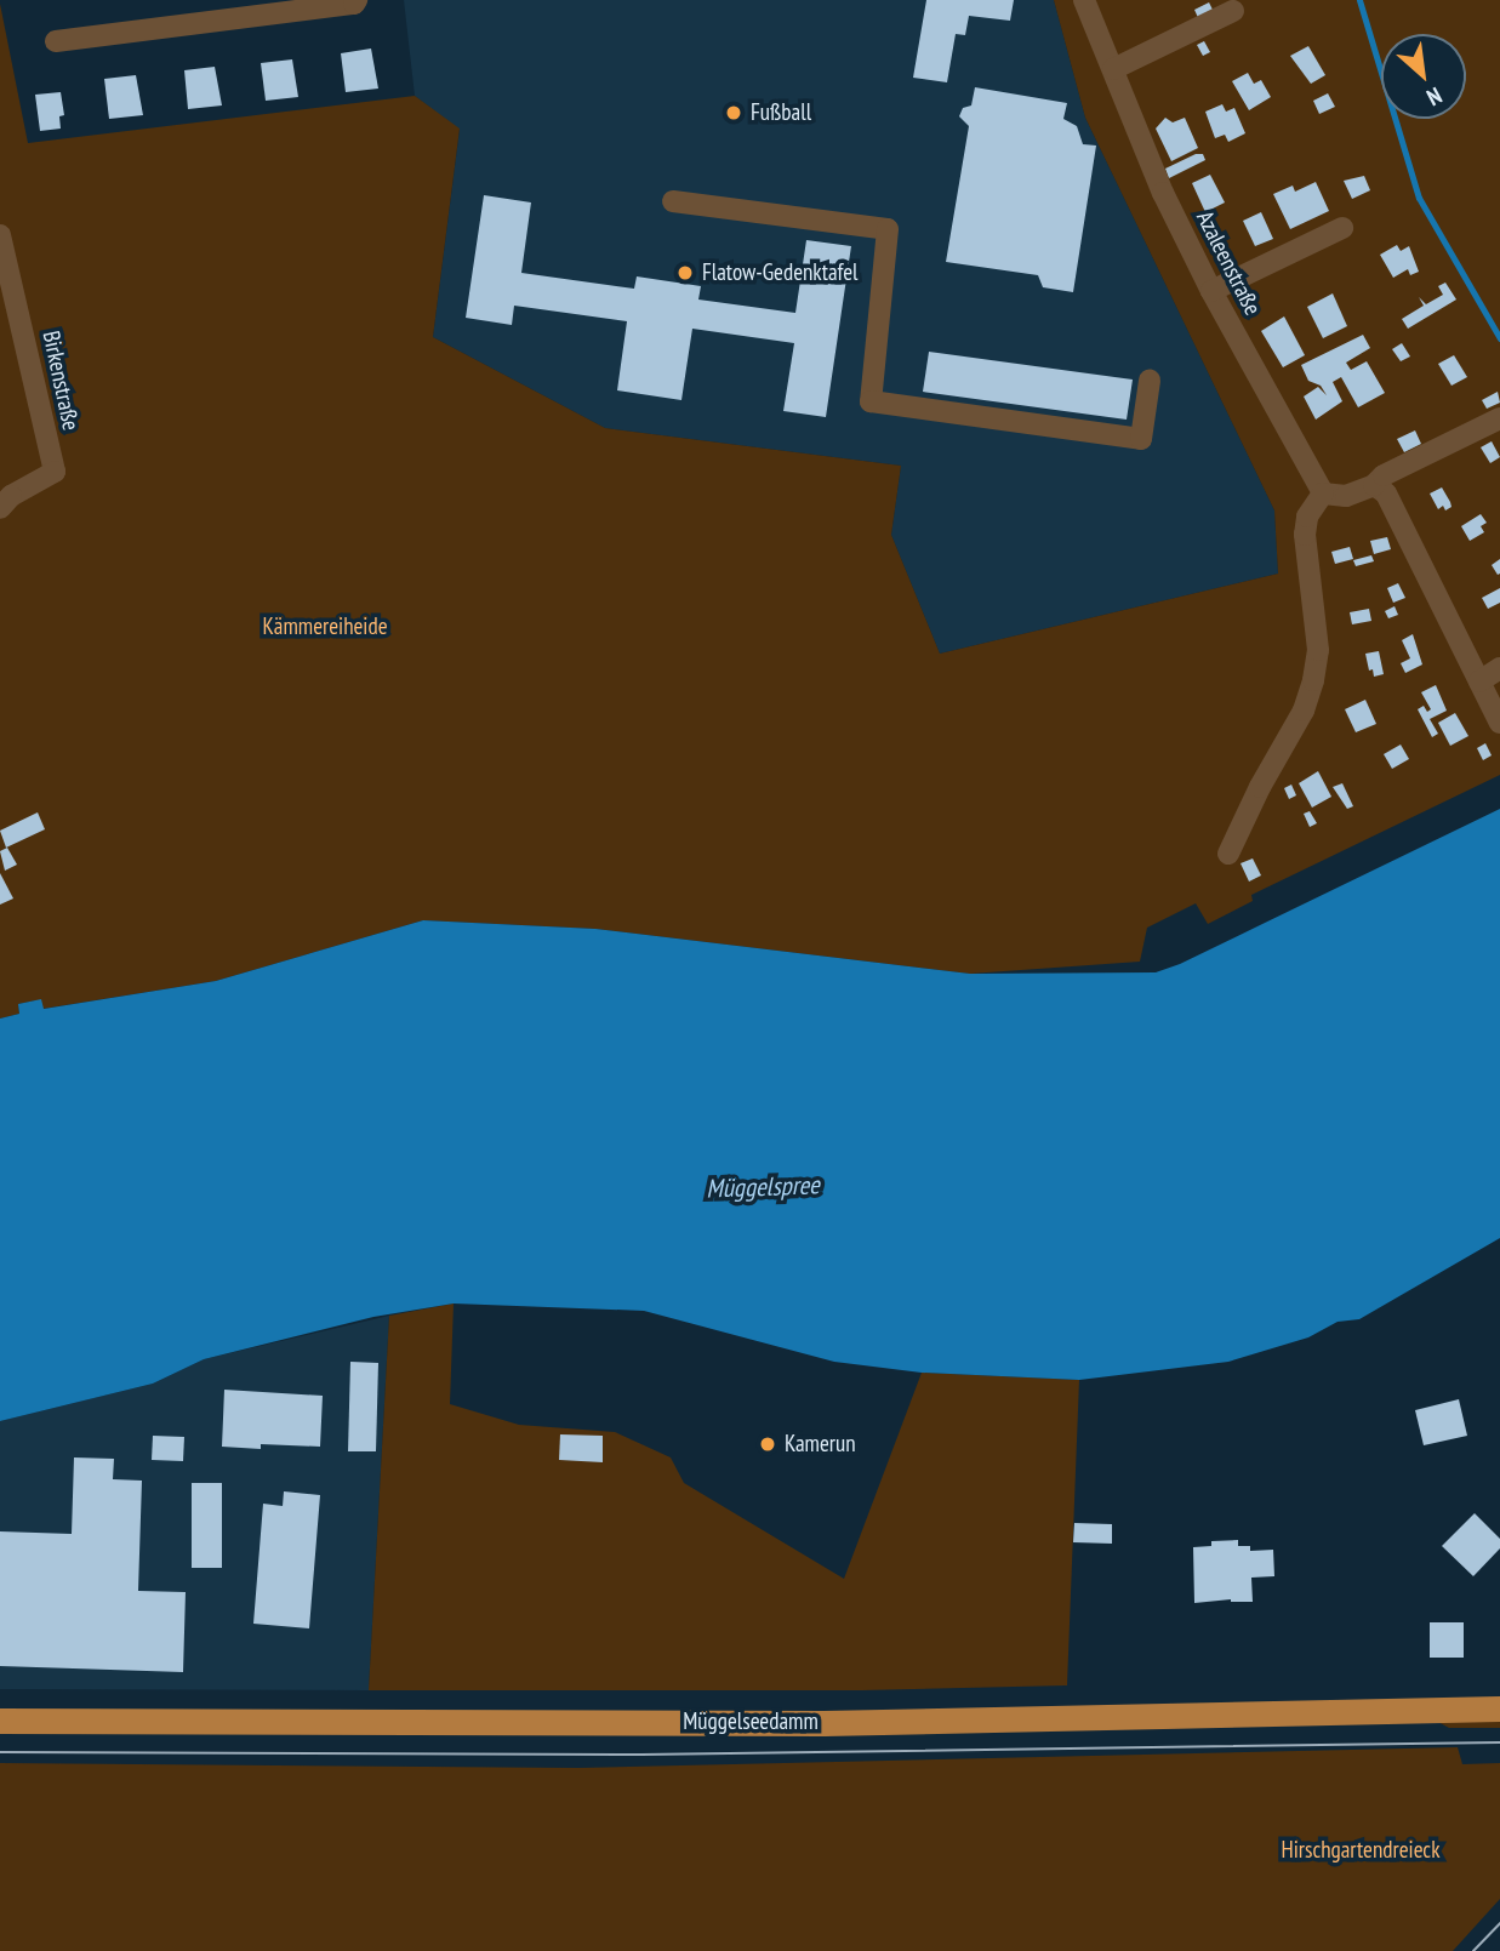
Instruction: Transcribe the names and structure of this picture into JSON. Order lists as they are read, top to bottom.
{
  "streets": {
    "main road": ["Müggelseedamm"],
    "street": ["Azaleenstraße", "Birkenstraße"]
  },
  "water": ["Müggelspree"],
  "parks": ["Kämmereiheide", "Hirschgartendreieck"],
  "places": ["Fußball", "Flatow-Gedenktafel", "Kamerun"],
  "north": "bottom right"
}
